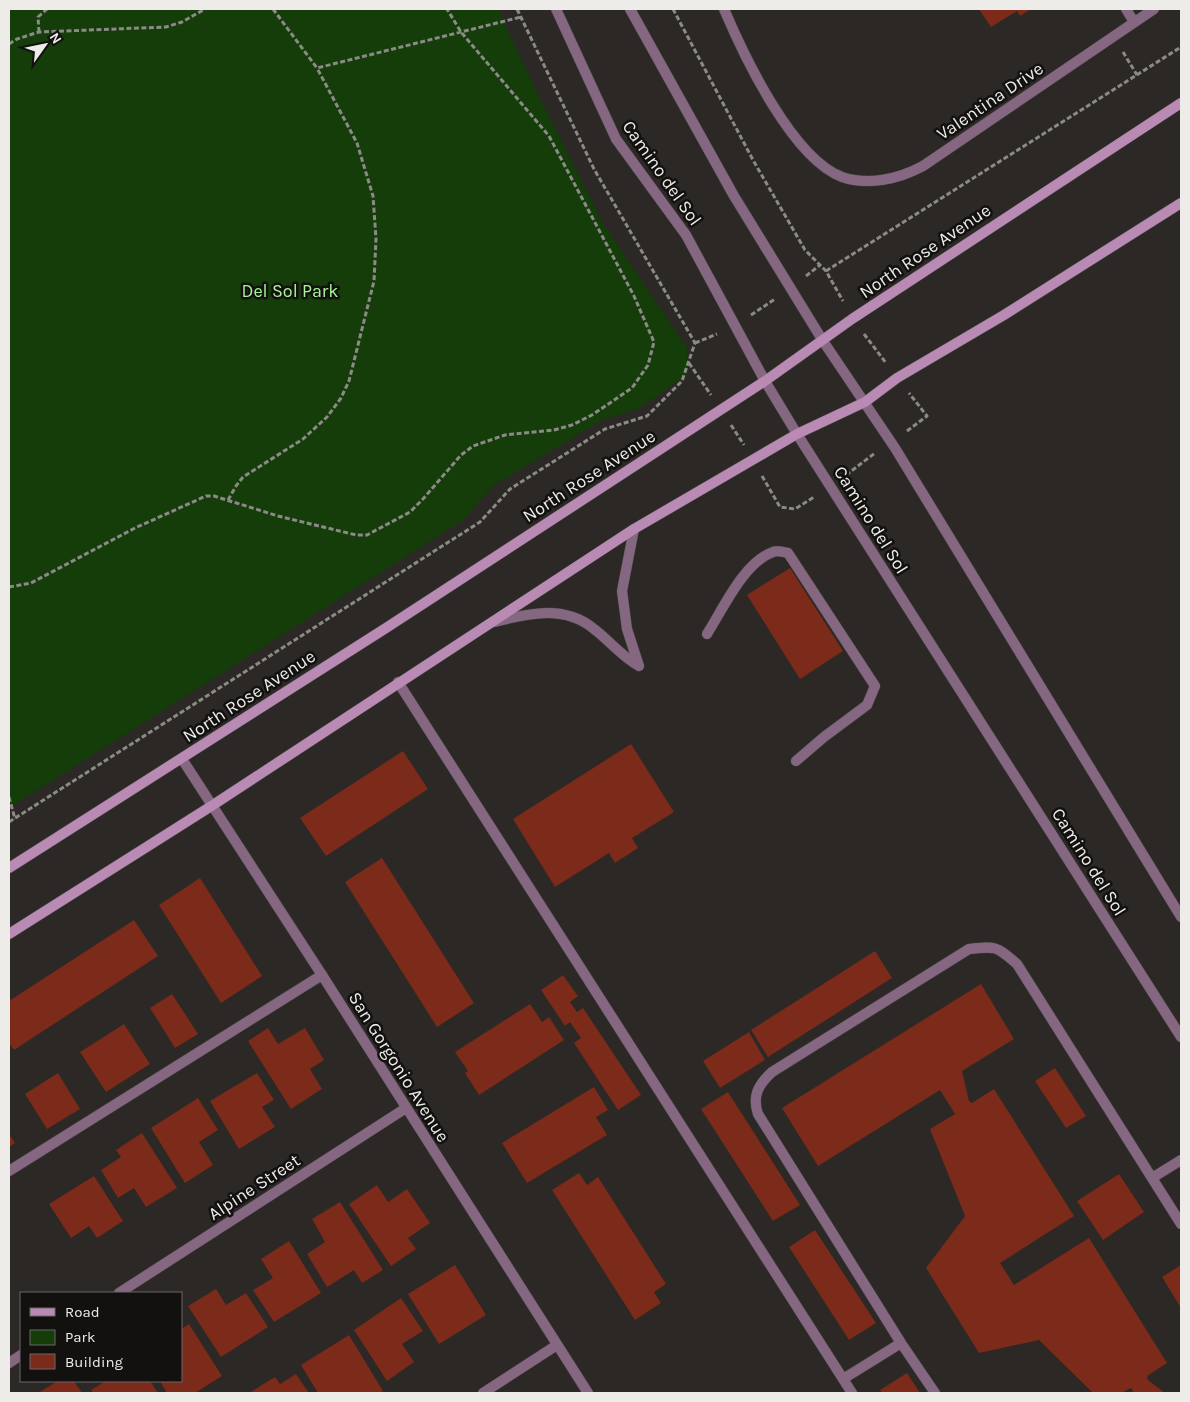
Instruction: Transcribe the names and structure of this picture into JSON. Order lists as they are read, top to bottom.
{
  "streets": {
    "main road": ["North Rose Avenue"],
    "street": [
      "Valentina Drive",
      "Camino del Sol",
      "San Gorgonio Avenue",
      "Alpine Street"
    ]
  },
  "crossings": [
    ["Camino del Sol", "North Rose Avenue"],
    ["North Rose Avenue", "San Gorgonio Avenue"],
    ["San Gorgonio Avenue", "Alpine Street"]
  ],
  "parks": ["Del Sol Park"],
  "legend": ["Road", "Park", "Building"],
  "north": "top right"
}
